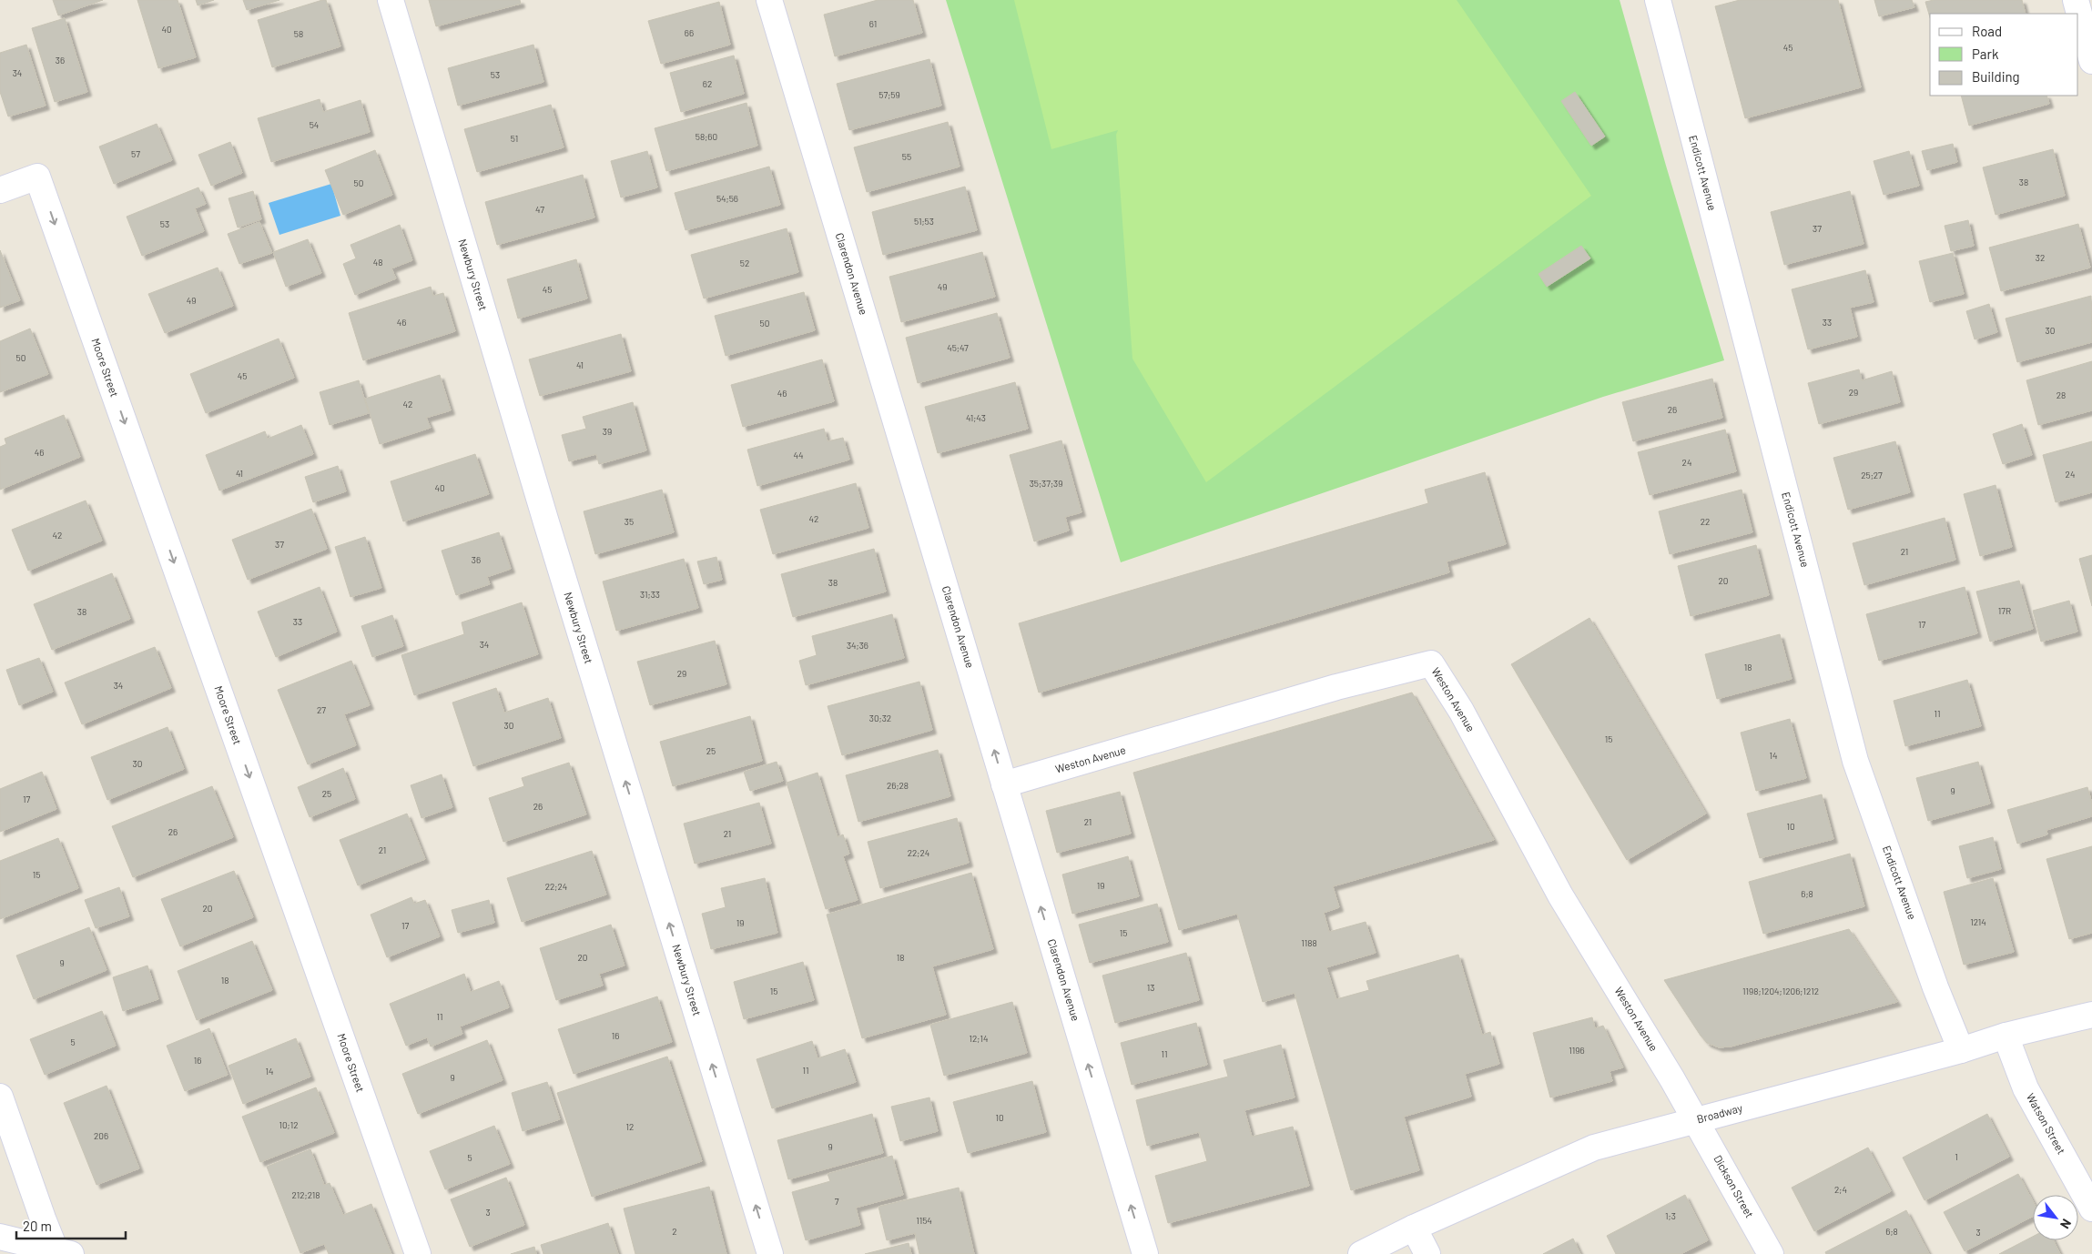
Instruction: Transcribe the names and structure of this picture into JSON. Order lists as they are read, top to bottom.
{
  "streets": {
    "street": [
      "Endicott Avenue",
      "Clarendon Avenue",
      "Newbury Street",
      "Moore Street",
      "Weston Avenue",
      "Broadway",
      "Watson Street",
      "Dickson Street"
    ]
  },
  "crossings": [
    ["Endicott Avenue", "Broadway"],
    ["Clarendon Avenue", "Weston Avenue"],
    ["Weston Avenue", "Broadway"],
    ["Weston Avenue", "Dickson Street"],
    ["Broadway", "Watson Street"],
    ["Broadway", "Dickson Street"]
  ],
  "one_way": ["Clarendon Avenue", "Newbury Street", "Moore Street"],
  "house_numbers": [
    "61",
    "40",
    "66",
    "58",
    "45",
    "36",
    "34",
    "53",
    "62",
    "57;59",
    "54",
    "58;60",
    "51",
    "57",
    "55",
    "38",
    "50",
    "54;56",
    "47",
    "51;53",
    "53",
    "37",
    "32",
    "48",
    "52",
    "49",
    "45",
    "49",
    "46",
    "33",
    "50",
    "30",
    "45;47",
    "50",
    "41",
    "45",
    "29",
    "46",
    "28",
    "42",
    "26",
    "41;43",
    "39",
    "46",
    "44",
    "24",
    "41",
    "24",
    "25;27",
    "35;37;39",
    "40",
    "42",
    "35",
    "22",
    "42",
    "37",
    "21",
    "36",
    "20",
    "38",
    "31;33",
    "17R",
    "38",
    "33",
    "17",
    "34",
    "34;36",
    "18",
    "29",
    "34",
    "27",
    "11",
    "30;32",
    "30",
    "15",
    "25",
    "14",
    "30",
    "26;28",
    "9",
    "25",
    "17",
    "26",
    "21",
    "10",
    "26",
    "21",
    "21",
    "22;24",
    "15",
    "19",
    "22;24",
    "6;8",
    "20",
    "1214",
    "19",
    "17",
    "15",
    "1188",
    "20",
    "18",
    "9",
    "18",
    "13",
    "15",
    "1198;1204;1206;1212",
    "11",
    "16",
    "12;14",
    "5",
    "1196",
    "11",
    "16",
    "11",
    "14",
    "9",
    "10",
    "10;12",
    "12",
    "206",
    "9",
    "1",
    "5",
    "2;4",
    "212;218",
    "7",
    "3",
    "1;3",
    "1154",
    "2",
    "6;8",
    "3"
  ],
  "legend": ["Road", "Park", "Building"],
  "scale_bar": "20 m",
  "north": "bottom right"
}
